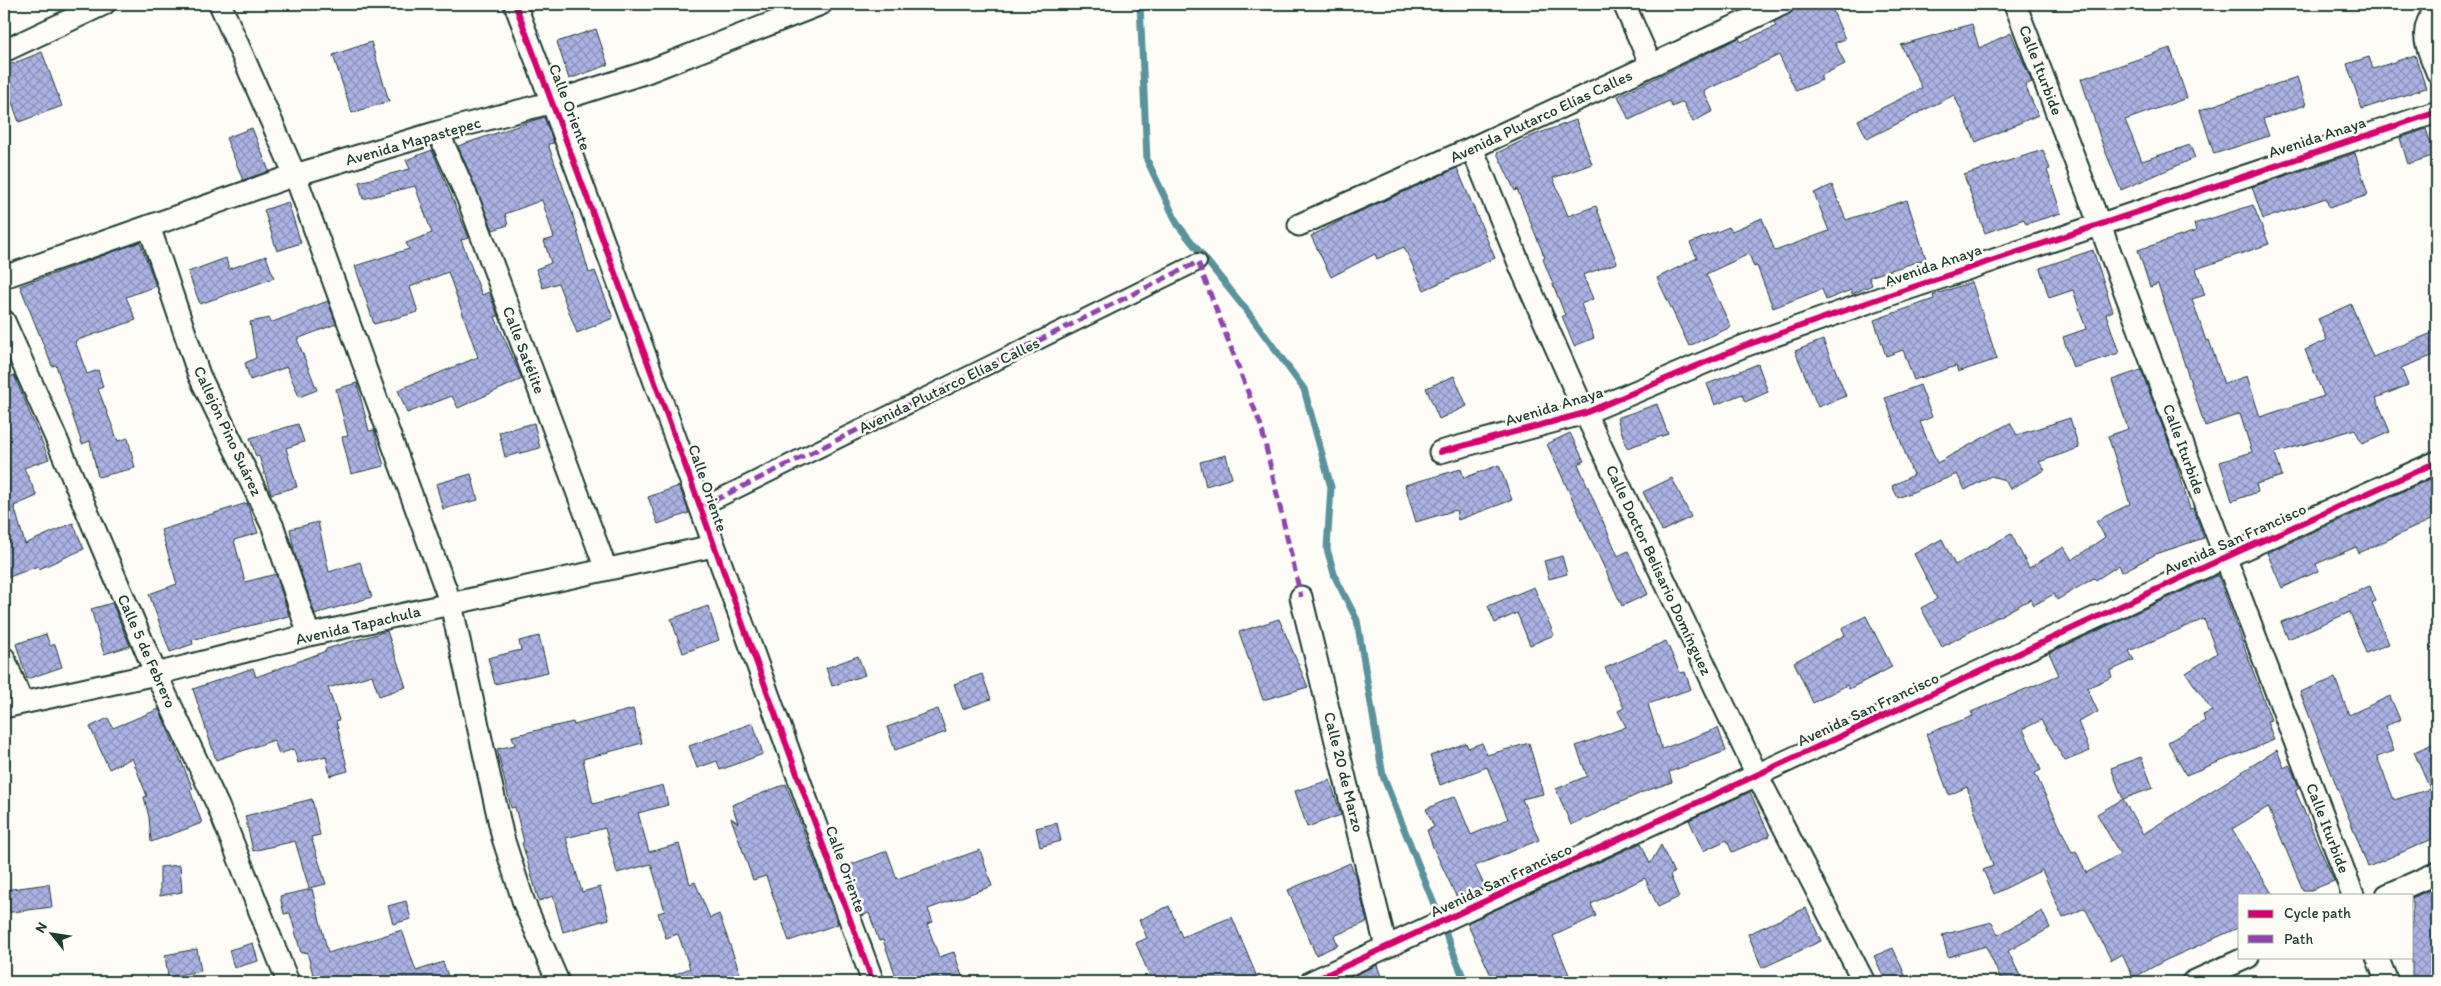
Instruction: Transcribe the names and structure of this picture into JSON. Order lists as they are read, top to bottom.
{
  "streets": {
    "street": [
      "Calle Iturbide",
      "Calle Oriente",
      "Avenida Plutarco Elías Calles",
      "Avenida Anaya",
      "Avenida Mapastepec",
      "Calle Satélite",
      "Callejón Pino Suárez",
      "Avenida San Francisco",
      "Calle Doctor Belisario Domínguez",
      "Avenida Tapachula",
      "Calle 5 de Febrero",
      "Calle 20 de Marzo"
    ]
  },
  "crossings": [
    ["Calle Iturbide", "Avenida Anaya"],
    ["Calle Iturbide", "Avenida San Francisco"],
    ["Calle Oriente", "Avenida Plutarco Elías Calles"],
    ["Calle Oriente", "Avenida Mapastepec"],
    ["Calle Oriente", "Avenida Tapachula"],
    ["Avenida Plutarco Elías Calles", "Calle Doctor Belisario Domínguez"],
    ["Avenida Anaya", "Calle Doctor Belisario Domínguez"],
    ["Avenida Mapastepec", "Calle Satélite"],
    ["Avenida Mapastepec", "Callejón Pino Suárez"],
    ["Calle Satélite", "Avenida Tapachula"],
    ["Callejón Pino Suárez", "Avenida Tapachula"],
    ["Avenida San Francisco", "Calle Doctor Belisario Domínguez"],
    ["Avenida San Francisco", "Calle 20 de Marzo"],
    ["Avenida Tapachula", "Calle 5 de Febrero"]
  ],
  "legend": ["Cycle path", "Path"],
  "north": "top left"
}
